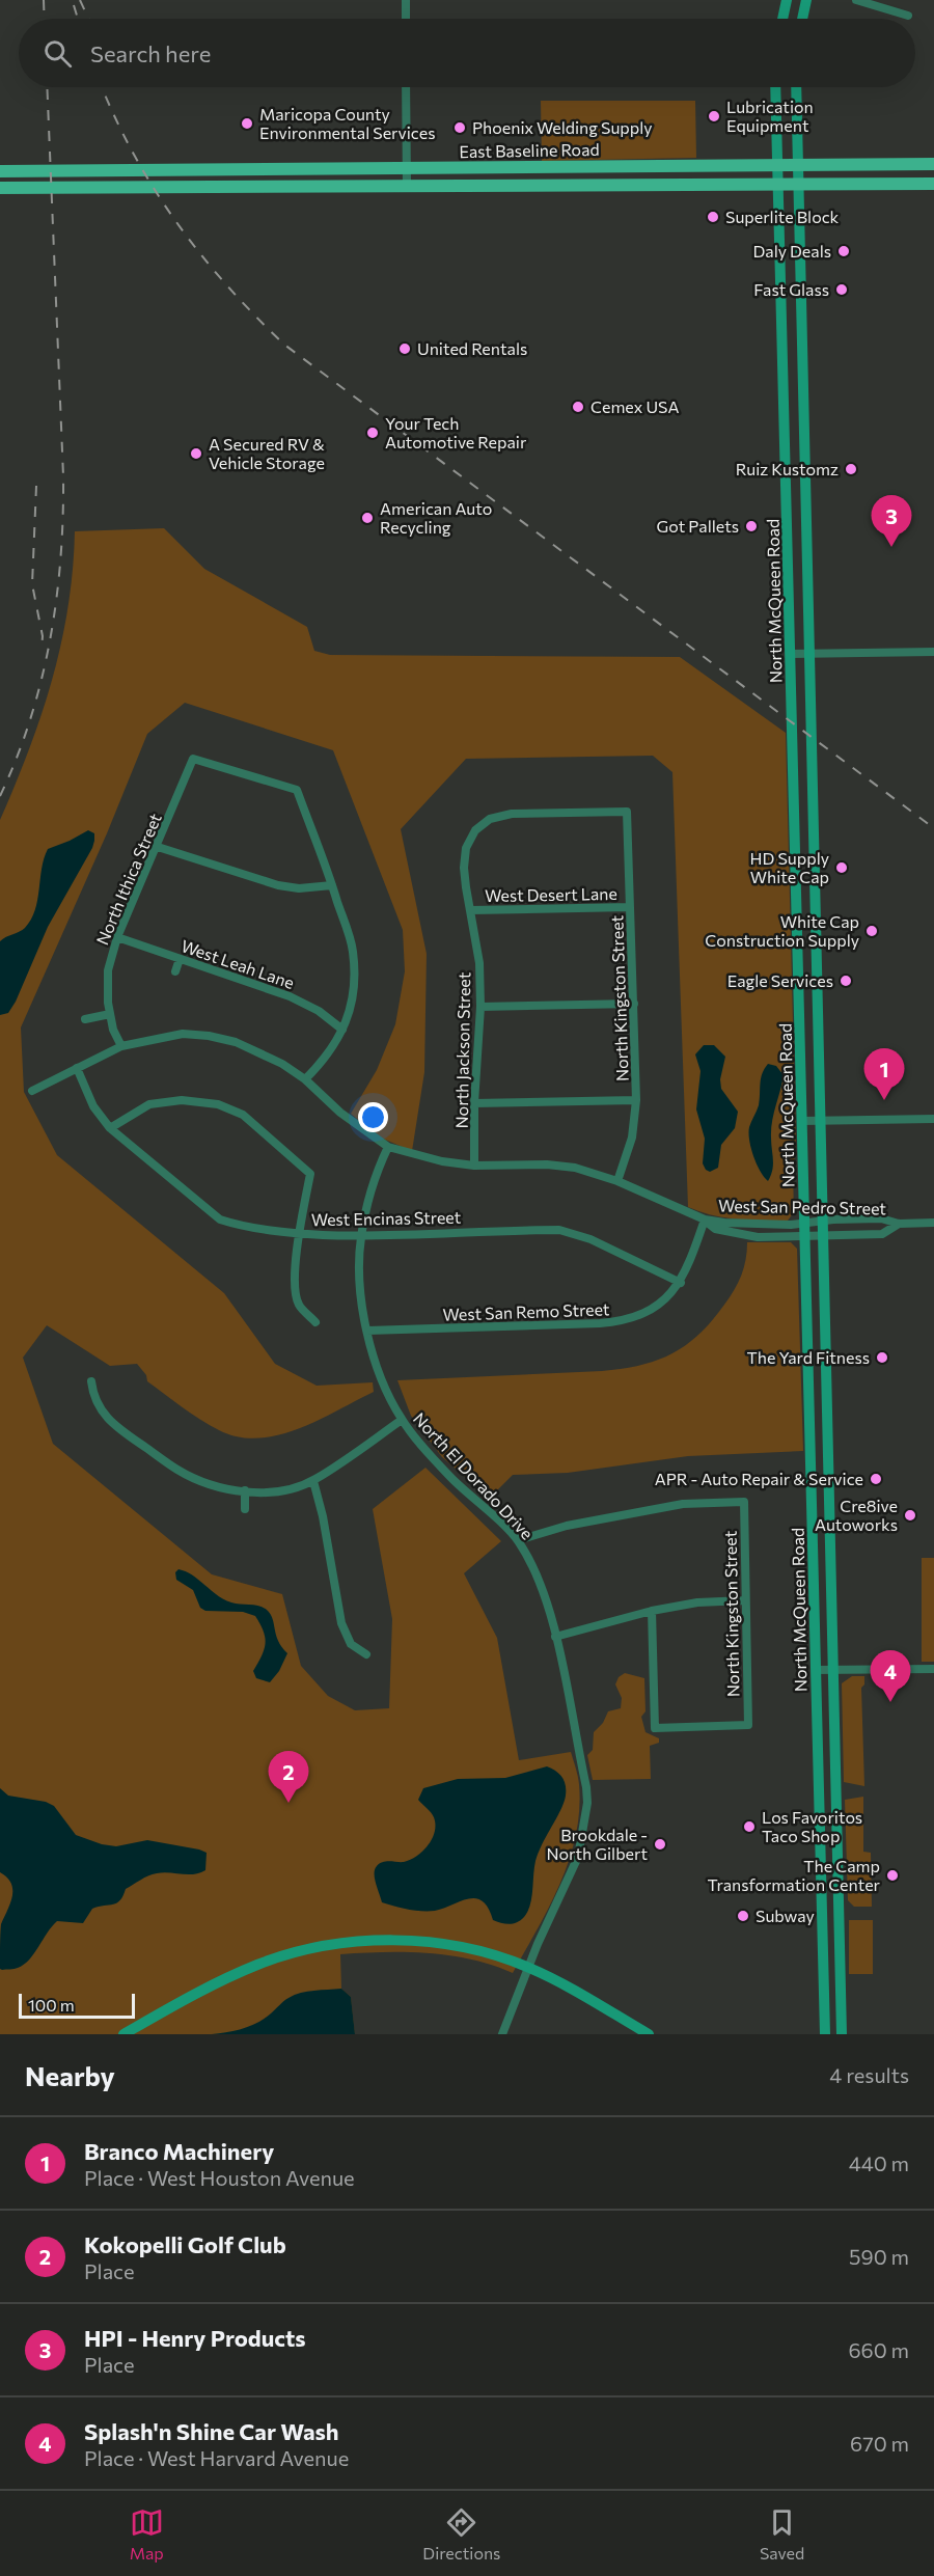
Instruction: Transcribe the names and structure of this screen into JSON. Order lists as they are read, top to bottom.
{
  "streets": {
    "main road": ["East Baseline Road", "North McQueen Road"],
    "street": [
      "North Ithica Street",
      "West Desert Lane",
      "West Leah Lane",
      "North Kingston Street",
      "North Jackson Street",
      "West San Pedro Street",
      "West Encinas Street",
      "West San Remo Street",
      "North El Dorado Drive"
    ]
  },
  "crossings": [
    ["East Baseline Road", "North McQueen Road"],
    ["North McQueen Road", "West San Pedro Street"],
    ["North Ithica Street", "West Leah Lane"],
    ["North Ithica Street", "West San Pedro Street"],
    ["West Desert Lane", "North Kingston Street"],
    ["West Desert Lane", "North Jackson Street"],
    ["North Kingston Street", "North Jackson Street"],
    ["North Kingston Street", "West San Pedro Street"],
    ["North Kingston Street", "North El Dorado Drive"],
    ["North Jackson Street", "West San Pedro Street"],
    ["West San Pedro Street", "West Encinas Street"],
    ["West San Pedro Street", "West San Remo Street"],
    ["West San Pedro Street", "North El Dorado Drive"],
    ["West Encinas Street", "West San Remo Street"],
    ["West Encinas Street", "North El Dorado Drive"],
    ["West San Remo Street", "North El Dorado Drive"]
  ],
  "places": [
    "Lubrication Equipment",
    "Maricopa County Environmental Services",
    "Phoenix Welding Supply",
    "Superlite Block",
    "Daly Deals",
    "Fast Glass",
    "United Rentals",
    "Cemex USA",
    "Your Tech Automotive Repair",
    "A Secured RV & Vehicle Storage",
    "Ruiz Kustomz",
    "American Auto Recycling",
    "Got Pallets",
    "HD Supply White Cap",
    "White Cap Construction Supply",
    "Eagle Services",
    "The Yard Fitness",
    "APR - Auto Repair & Service",
    "Cre8ive Autoworks",
    "Los Favoritos Taco Shop",
    "Brookdale - North Gilbert",
    "The Camp Transformation Center",
    "Subway"
  ],
  "scale_bar": "100 m",
  "page": {
    "search": "Search here",
    "pins": [
      "3",
      "1",
      "4",
      "2"
    ],
    "scale": "100 m",
    "heading": ["Nearby", "4 results"],
    "list": [
      {
        "mark": "1",
        "name": "Branco Machinery",
        "note": "Place · West Houston Avenue",
        "value": "440 m"
      },
      {
        "mark": "2",
        "name": "Kokopelli Golf Club",
        "note": "Place",
        "value": "590 m"
      },
      {
        "mark": "3",
        "name": "HPI - Henry Products",
        "note": "Place",
        "value": "660 m"
      },
      {
        "mark": "4",
        "name": "Splash'n Shine Car Wash",
        "note": "Place · West Harvard Avenue",
        "value": "670 m"
      }
    ],
    "nav": ["Map", "Directions", "Saved"]
  }
}
